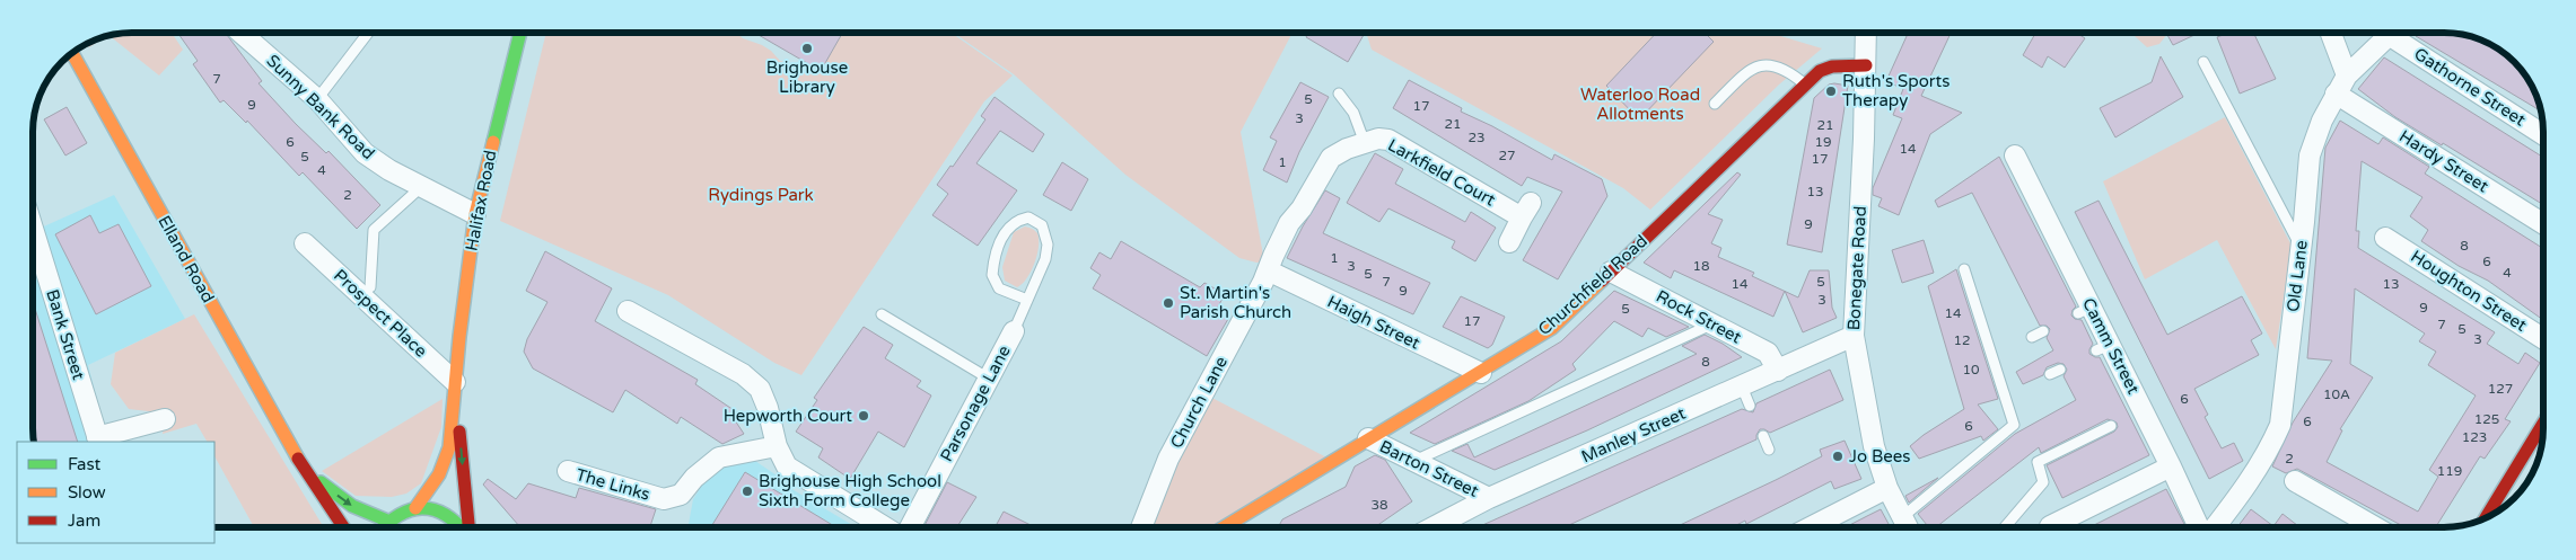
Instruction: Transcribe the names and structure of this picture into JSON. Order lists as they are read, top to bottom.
{
  "streets": {
    "main road": ["Halifax Road", "Elland Road", "Churchfield Road"],
    "street": [
      "Gathorne Street",
      "Sunny Bank Road",
      "Hardy Street",
      "Larkfield Court",
      "Bonegate Road",
      "Old Lane",
      "Houghton Street",
      "Prospect Place",
      "Rock Street",
      "Haigh Street",
      "Bank Street",
      "Camm Street",
      "Church Lane",
      "Parsonage Lane",
      "Manley Street",
      "Barton Street",
      "The Links"
    ]
  },
  "crossings": [
    ["Sunny Bank Road", "Halifax Road"],
    ["Hardy Street", "Old Lane"],
    ["Larkfield Court", "Haigh Street"],
    ["Larkfield Court", "Church Lane"],
    ["Halifax Road", "Prospect Place"],
    ["Bonegate Road", "Churchfield Road"],
    ["Bonegate Road", "Manley Street"],
    ["Churchfield Road", "Rock Street"],
    ["Churchfield Road", "Haigh Street"],
    ["Churchfield Road", "Barton Street"],
    ["Rock Street", "Manley Street"],
    ["Haigh Street", "Church Lane"],
    ["Manley Street", "Barton Street"]
  ],
  "parks": ["Waterloo Road Allotments", "Rydings Park"],
  "places": [
    "Brighouse Library",
    "Ruth's Sports Therapy",
    "St. Martin's Parish Church",
    "Hepworth Court",
    "Jo Bees",
    "Brighouse High School Sixth Form College"
  ],
  "house_numbers": [
    "7",
    "5",
    "9",
    "17",
    "3",
    "21",
    "21",
    "23",
    "6",
    "19",
    "14",
    "27",
    "5",
    "17",
    "1",
    "4",
    "13",
    "2",
    "9",
    "8",
    "1",
    "6",
    "3",
    "18",
    "4",
    "5",
    "7",
    "5",
    "14",
    "13",
    "9",
    "3",
    "9",
    "5",
    "14",
    "17",
    "7",
    "5",
    "3",
    "12",
    "8",
    "10",
    "127",
    "10A",
    "6",
    "125",
    "6",
    "6",
    "123",
    "2",
    "119",
    "38"
  ],
  "legend": ["Fast", "Slow", "Jam"]
}
